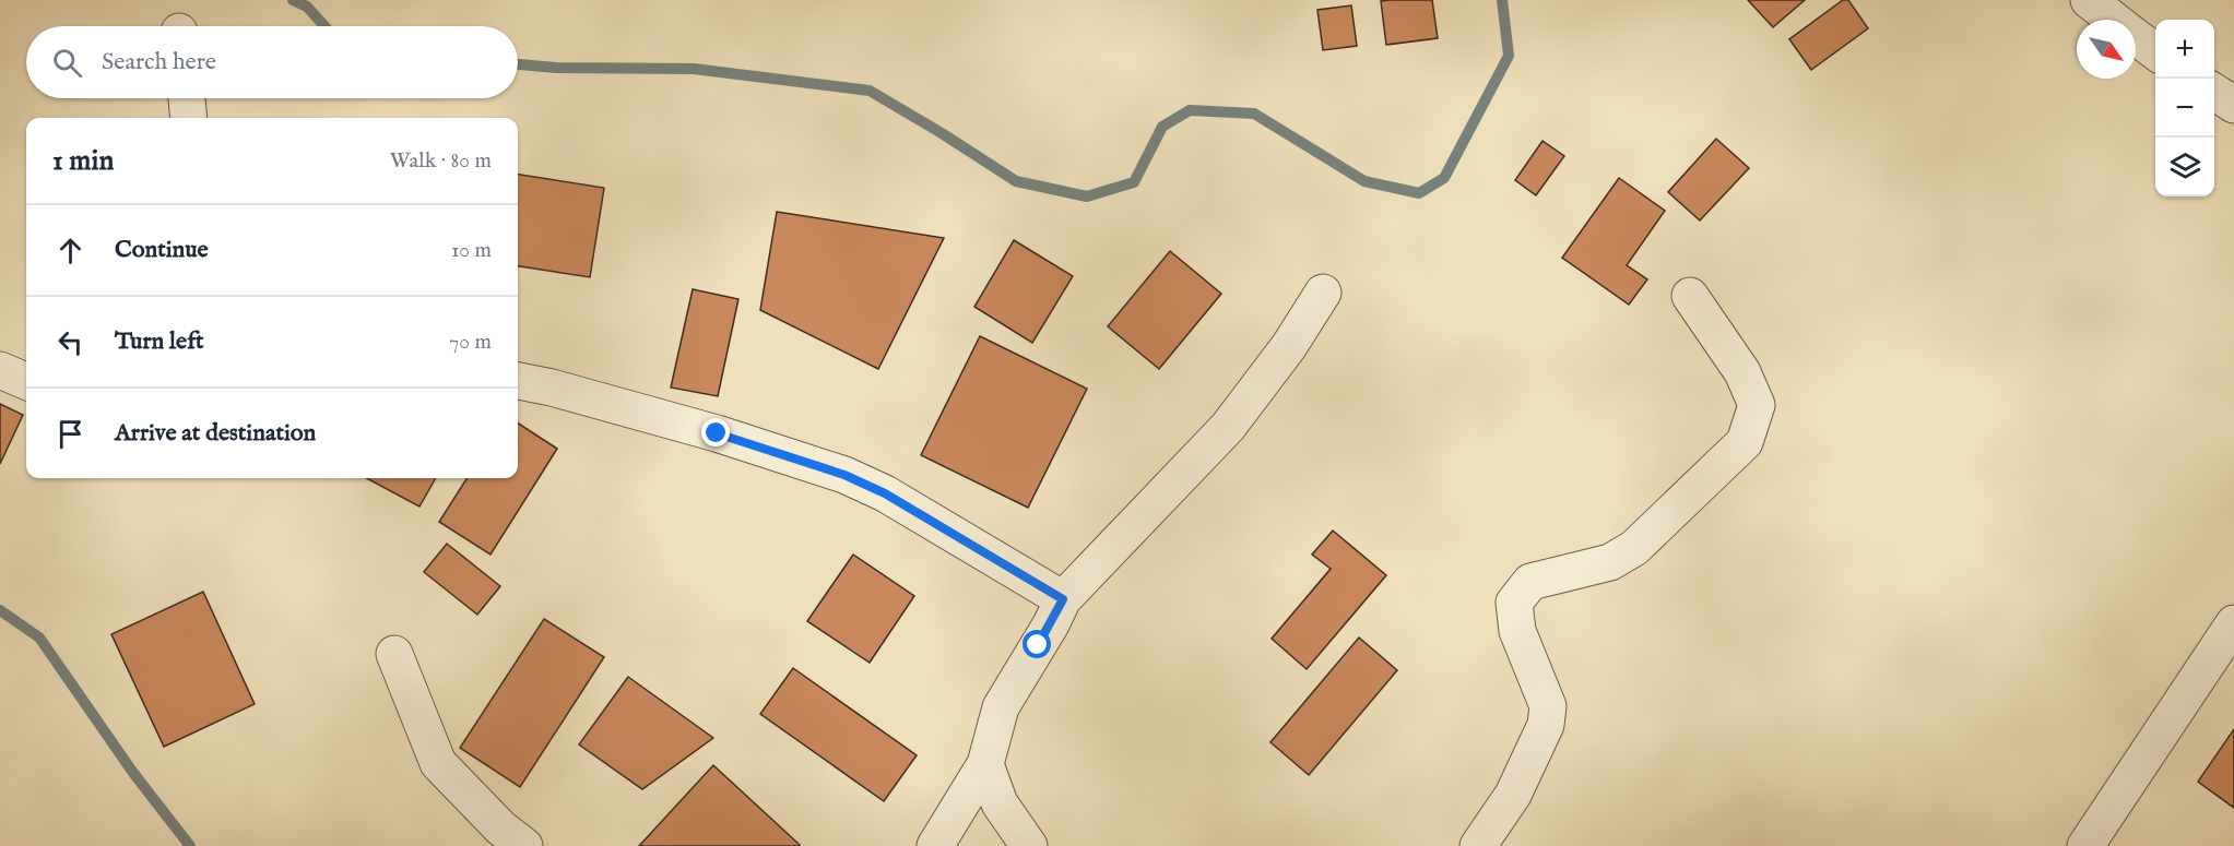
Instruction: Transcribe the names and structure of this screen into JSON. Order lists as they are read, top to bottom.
{
  "north": "bottom right",
  "page": {
    "map_buttons": ["+", "−"],
    "search": "Search here",
    "heading": ["1 min", "Walk · 80 m"],
    "list": [
      ["Continue", "10 m"],
      ["Turn left", "70 m"],
      "Arrive at destination"
    ]
  }
}
